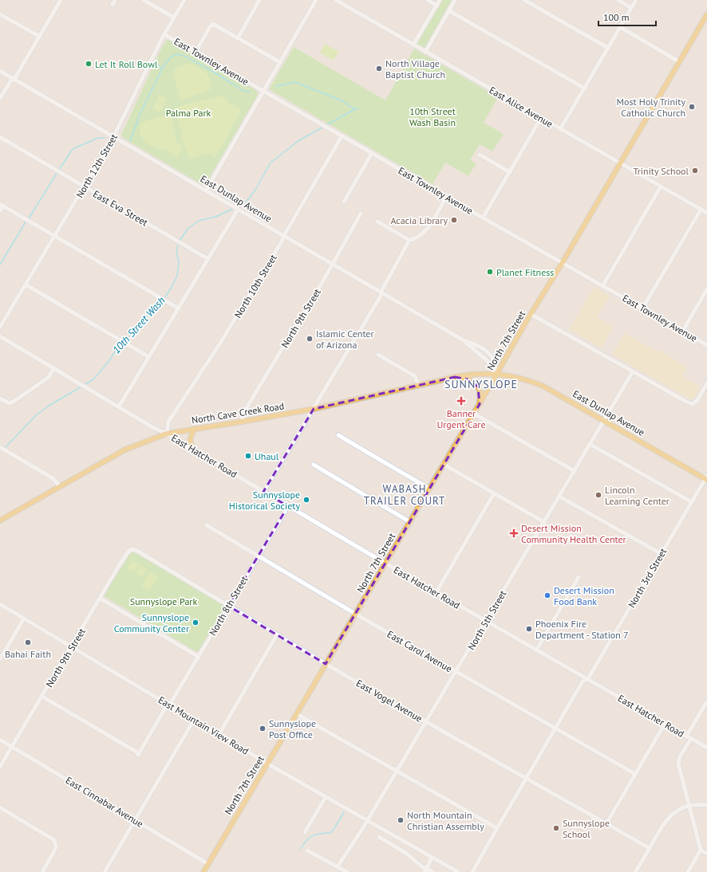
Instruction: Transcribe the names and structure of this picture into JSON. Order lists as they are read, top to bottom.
{
  "streets": {
    "main road": ["East Dunlap Avenue", "North 7th Street", "North Cave Creek Road"],
    "street": [
      "East Townley Avenue",
      "East Alice Avenue",
      "North 12th Street",
      "East Eva Street",
      "North 10th Street",
      "North 9th Street",
      "East Hatcher Road",
      "North 3rd Street",
      "North 8th Street",
      "North 5th Street",
      "East Carol Avenue",
      "East Vogel Avenue",
      "East Mountain View Road",
      "East Cinnabar Avenue"
    ]
  },
  "crossings": [
    ["East Townley Avenue", "North 12th Street"],
    ["East Townley Avenue", "North 10th Street"],
    ["East Townley Avenue", "North 7th Street"],
    ["East Alice Avenue", "North 7th Street"],
    ["North 12th Street", "East Dunlap Avenue"],
    ["North 12th Street", "East Eva Street"],
    ["East Dunlap Avenue", "North 10th Street"],
    ["East Dunlap Avenue", "North 9th Street"],
    ["East Dunlap Avenue", "North 7th Street"],
    ["East Dunlap Avenue", "North Cave Creek Road"],
    ["East Dunlap Avenue", "North 3rd Street"],
    ["East Dunlap Avenue", "North 5th Street"],
    ["North 10th Street", "North Cave Creek Road"],
    ["North 10th Street", "East Hatcher Road"],
    ["North 9th Street", "North Cave Creek Road"],
    ["North 9th Street", "North 8th Street"],
    ["North 9th Street", "East Vogel Avenue"],
    ["North 9th Street", "East Mountain View Road"],
    ["North 9th Street", "East Cinnabar Avenue"],
    ["North 7th Street", "North Cave Creek Road"],
    ["North 7th Street", "East Hatcher Road"],
    ["North 7th Street", "East Carol Avenue"],
    ["North 7th Street", "East Vogel Avenue"],
    ["North 7th Street", "East Mountain View Road"],
    ["North 7th Street", "East Cinnabar Avenue"],
    ["North Cave Creek Road", "East Hatcher Road"],
    ["East Hatcher Road", "North 3rd Street"],
    ["East Hatcher Road", "North 8th Street"],
    ["East Hatcher Road", "North 5th Street"],
    ["North 3rd Street", "East Carol Avenue"],
    ["North 3rd Street", "East Vogel Avenue"],
    ["North 8th Street", "East Carol Avenue"],
    ["North 8th Street", "East Vogel Avenue"],
    ["North 8th Street", "East Mountain View Road"],
    ["North 5th Street", "East Carol Avenue"],
    ["North 5th Street", "East Vogel Avenue"],
    ["North 5th Street", "East Mountain View Road"]
  ],
  "districts": ["SUNNYSLOPE", "WABASH TRAILER COURT"],
  "water": ["10th Street Wash"],
  "parks": ["10th Street Wash Basin", "Palma Park", "Sunnyslope Park"],
  "places": {
    "other": [
      "Let It Roll Bowl",
      "North Village Baptist Church",
      "Most Holy Trinity Catholic Church",
      "Trinity School",
      "Acacia Library",
      "Planet Fitness",
      "Islamic Center of Arizona",
      "Uhaul",
      "Lincoln Learning Center",
      "Sunnyslope Historical Society",
      "Desert Mission Food Bank",
      "Sunnyslope Community Center",
      "Phoenix Fire Department - Station 7",
      "Bahai Faith",
      "Sunnyslope Post Office",
      "North Mountain Christian Assembly",
      "Sunnyslope School"
    ],
    "health": ["Banner Urgent Care", "Desert Mission Community Health Center"]
  },
  "scale_bar": "100 m"
}
